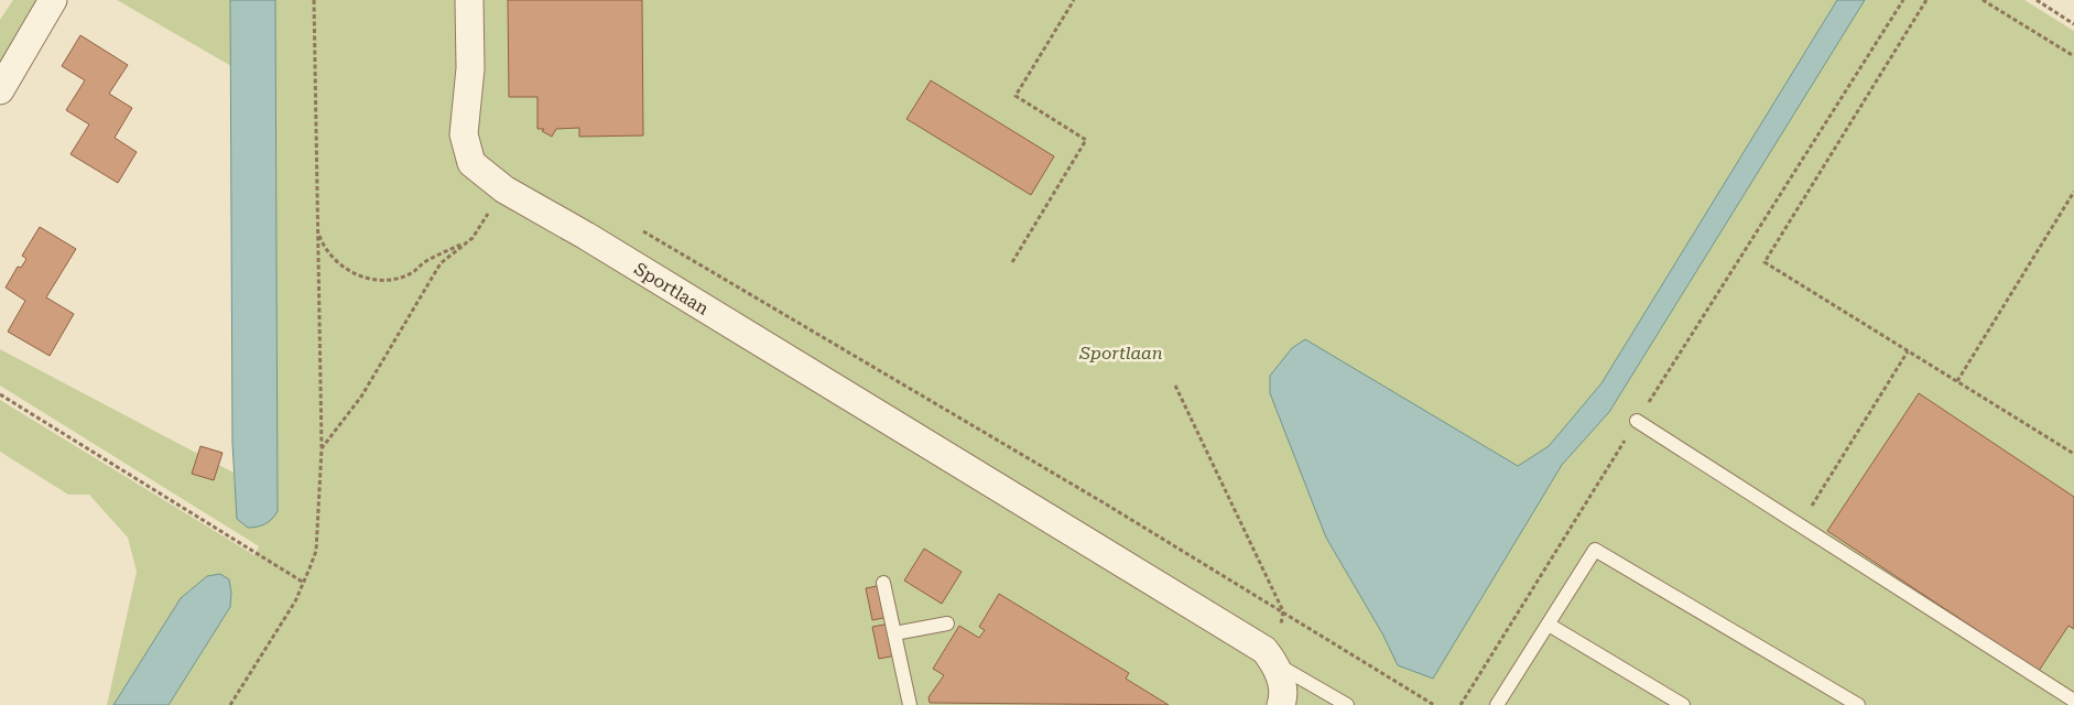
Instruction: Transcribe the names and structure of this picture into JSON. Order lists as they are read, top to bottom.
{
  "streets": {
    "street": ["Sportlaan"]
  },
  "parks": ["Sportlaan"]
}
